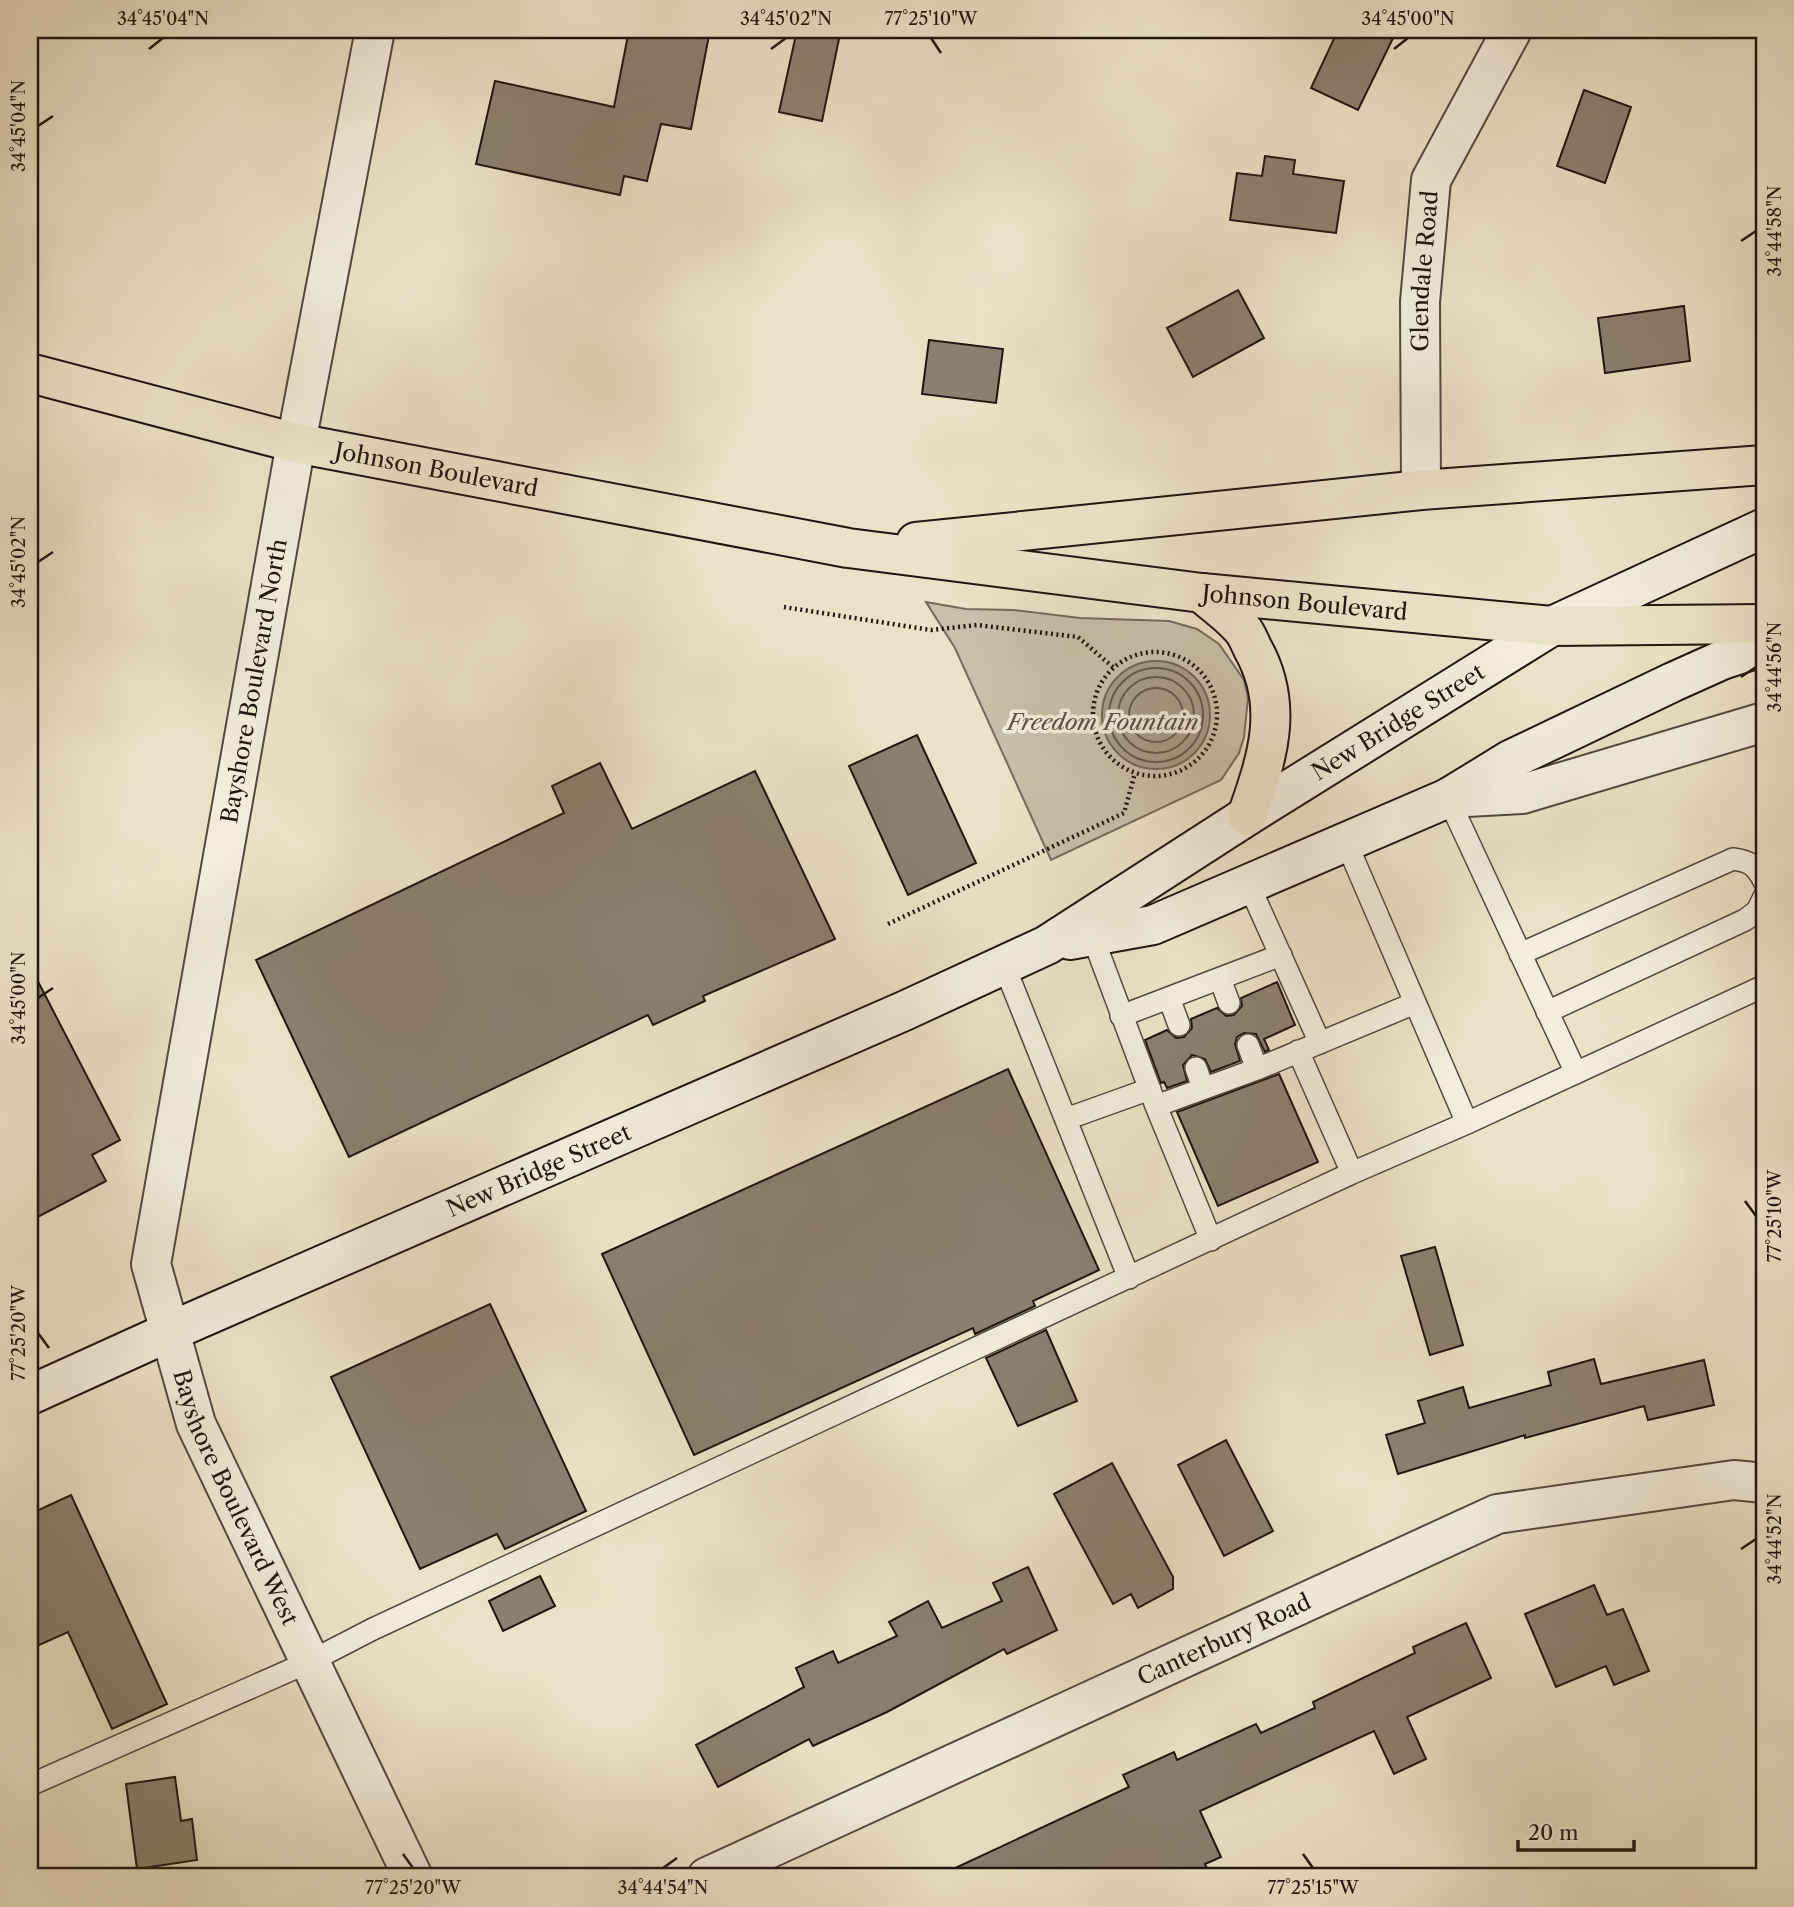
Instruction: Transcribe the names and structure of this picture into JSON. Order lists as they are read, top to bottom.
{
  "streets": {
    "main road": ["Johnson Boulevard"],
    "street": [
      "Glendale Road",
      "Bayshore Boulevard North",
      "New Bridge Street",
      "Bayshore Boulevard West",
      "Canterbury Road"
    ]
  },
  "crossings": [
    ["Glendale Road", "Johnson Boulevard"],
    ["Johnson Boulevard", "Bayshore Boulevard North"],
    ["Johnson Boulevard", "New Bridge Street"],
    ["Bayshore Boulevard North", "New Bridge Street"],
    ["Bayshore Boulevard North", "Bayshore Boulevard West"],
    ["New Bridge Street", "Bayshore Boulevard West"]
  ],
  "parks": ["Freedom Fountain"],
  "scale_bar": "20 m",
  "coordinates": [
    "34°45'04\"N",
    "34°45'02\"N",
    "77°25'10\"W",
    "34°45'00\"N",
    "34°44'58\"N",
    "34°44'56\"N",
    "77°25'20\"W",
    "34°44'52\"N",
    "34°44'54\"N",
    "77°25'15\"W"
  ]
}
